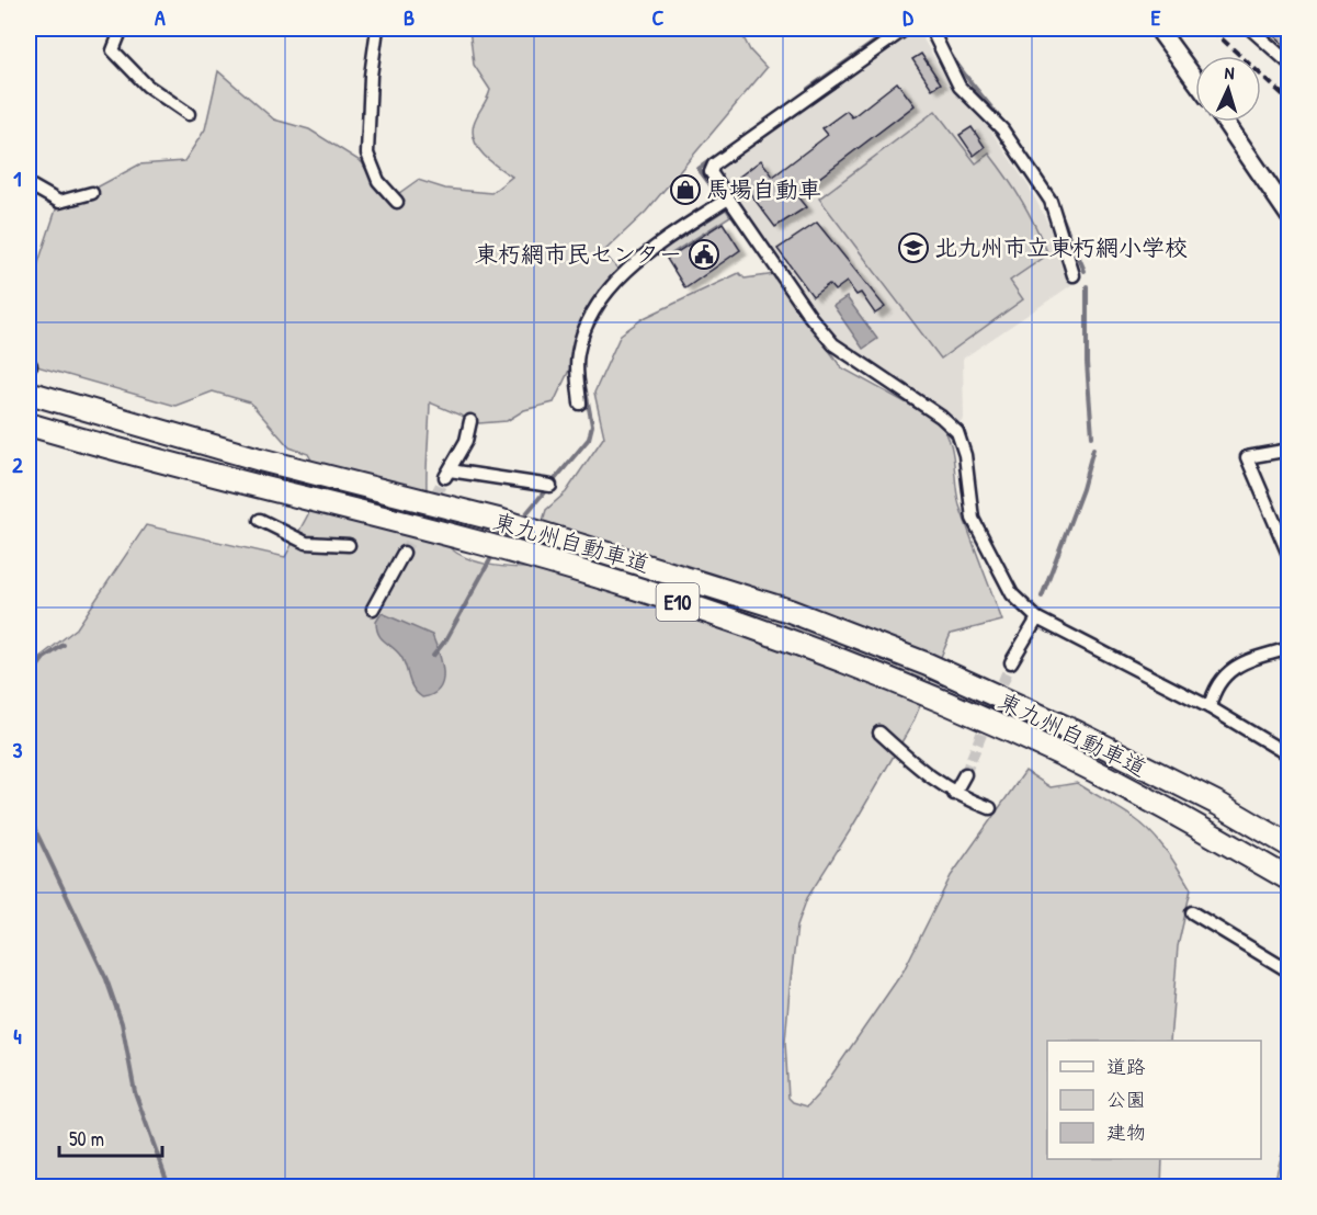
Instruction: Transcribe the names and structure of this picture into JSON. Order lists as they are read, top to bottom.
{
  "streets": {
    "highway": ["東九州自動車道", "E10"]
  },
  "places": {
    "shop": ["馬場自動車"],
    "school or university": ["北九州市立東朽網小学校"],
    "public building": ["東朽網市民センター"]
  },
  "legend": ["道路", "公園", "建物"],
  "scale_bar": "50 m",
  "north": "top",
  "grid": {
    "columns": [
      "A",
      "B",
      "C",
      "D",
      "E"
    ],
    "rows": [
      "1",
      "2",
      "3",
      "4"
    ]
  }
}
